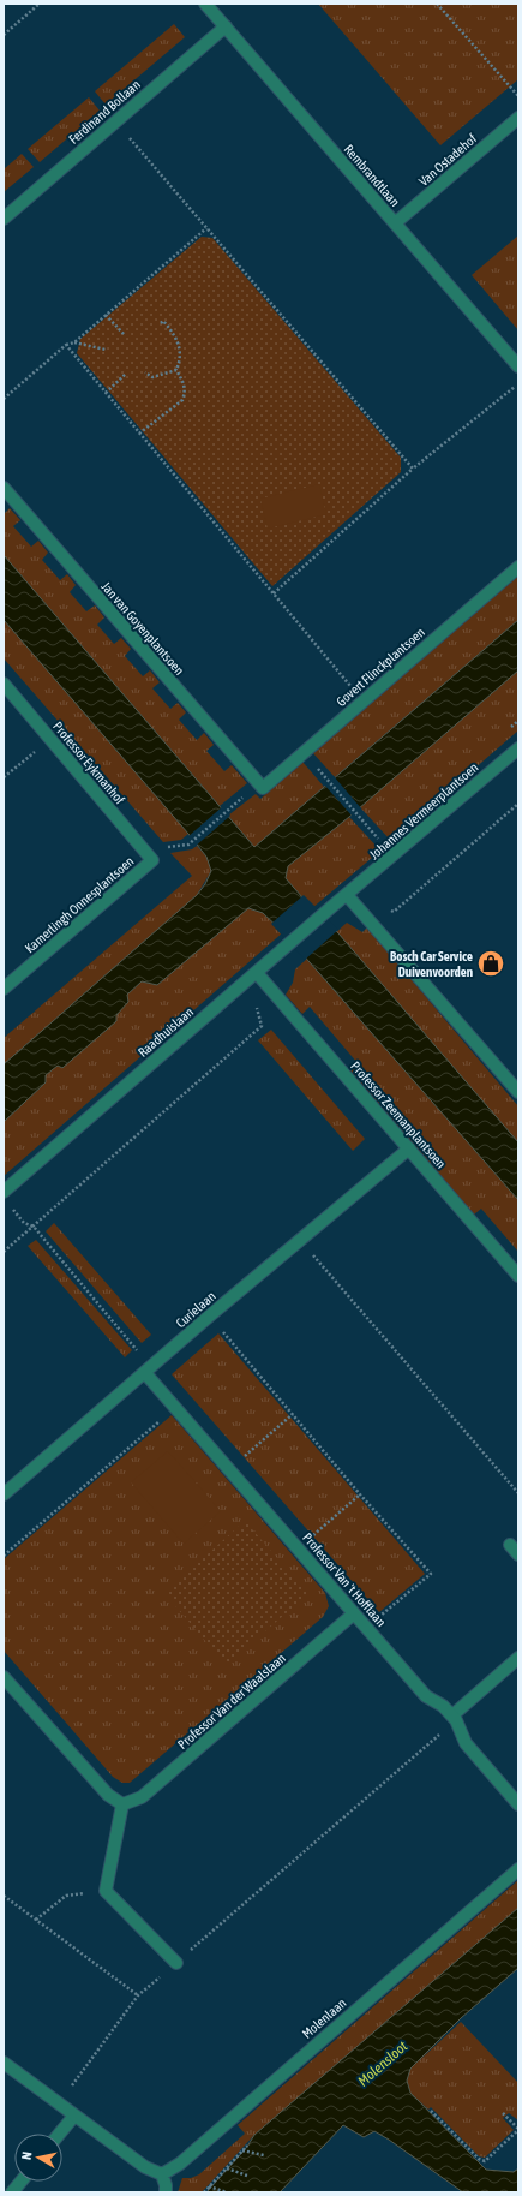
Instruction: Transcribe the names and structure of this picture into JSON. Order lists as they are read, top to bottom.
{
  "streets": {
    "street": [
      "Ferdinand Bollaan",
      "Van Ostadehof",
      "Rembrandtlaan",
      "Jan van Goyenplantsoen",
      "Govert Flinckplantsoen",
      "Professor Eykmanhof",
      "Johannes Vermeerplantsoen",
      "Kamerlingh Onnesplantsoen",
      "Raadhuislaan",
      "Professor Zeemanplantsoen",
      "Curielaan",
      "Professor Van 't Hofflaan",
      "Professor Van der Waalslaan",
      "Molenlaan"
    ]
  },
  "crossings": [
    ["Ferdinand Bollaan", "Rembrandtlaan"],
    ["Van Ostadehof", "Rembrandtlaan"],
    ["Jan van Goyenplantsoen", "Govert Flinckplantsoen"],
    ["Professor Eykmanhof", "Kamerlingh Onnesplantsoen"],
    ["Johannes Vermeerplantsoen", "Raadhuislaan"],
    ["Raadhuislaan", "Professor Zeemanplantsoen"],
    ["Professor Zeemanplantsoen", "Curielaan"],
    ["Curielaan", "Professor Van 't Hofflaan"],
    ["Professor Van 't Hofflaan", "Professor Van der Waalslaan"]
  ],
  "water": ["Molensloot"],
  "places": {
    "shop": ["Bosch Car Service Duivenvoorden"]
  },
  "north": "left"
}
